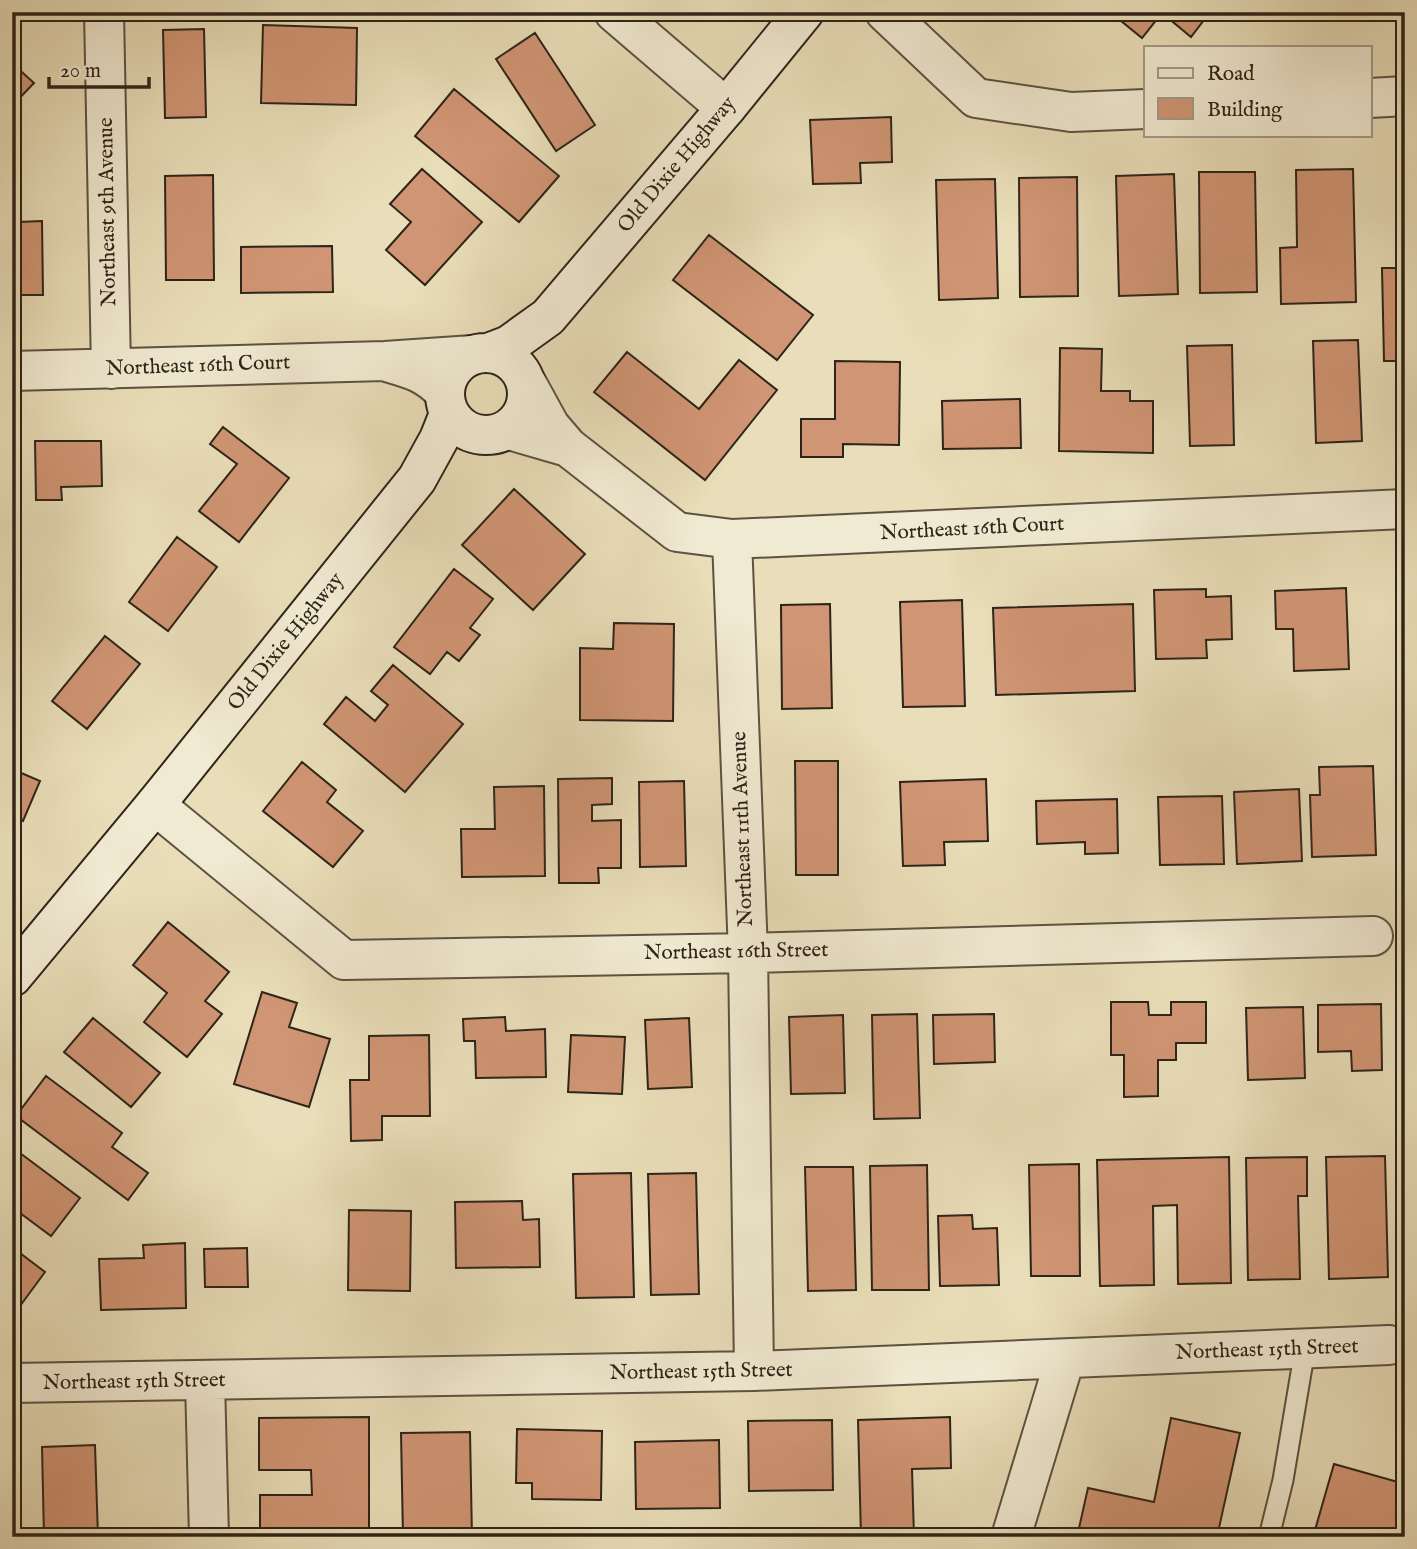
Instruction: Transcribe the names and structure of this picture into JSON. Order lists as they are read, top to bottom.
{
  "streets": {
    "street": [
      "Old Dixie Highway",
      "Northeast 9th Avenue",
      "Northeast 16th Court",
      "Northeast 11th Avenue",
      "Northeast 16th Street",
      "Northeast 15th Street"
    ]
  },
  "crossings": [
    ["Old Dixie Highway", "Northeast 16th Court"],
    ["Old Dixie Highway", "Northeast 16th Street"],
    ["Northeast 9th Avenue", "Northeast 16th Court"],
    ["Northeast 16th Court", "Northeast 11th Avenue"],
    ["Northeast 11th Avenue", "Northeast 16th Street"],
    ["Northeast 11th Avenue", "Northeast 15th Street"]
  ],
  "legend": ["Road", "Building"],
  "scale_bar": "20 m"
}
